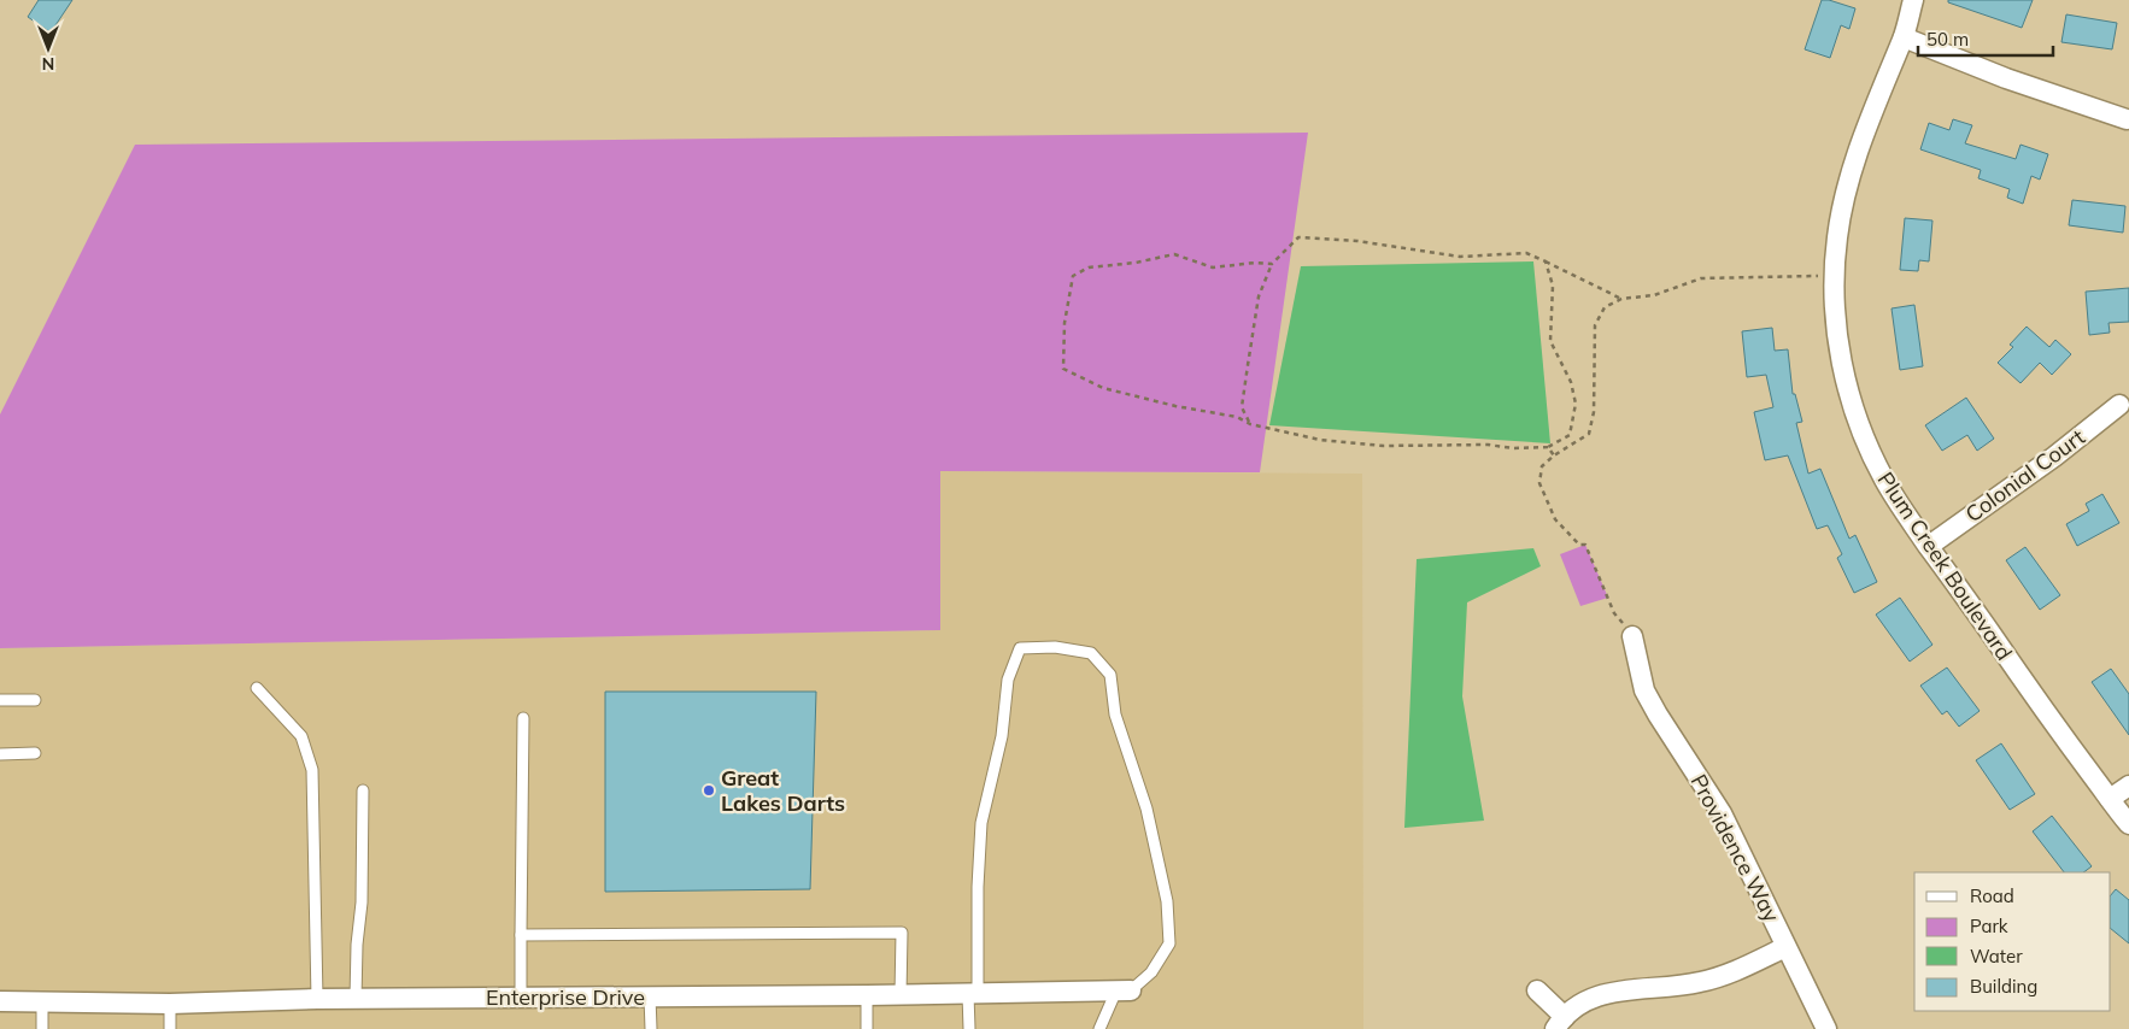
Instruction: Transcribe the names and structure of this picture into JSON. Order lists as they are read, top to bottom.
{
  "streets": {
    "street": [
      "Colonial Court",
      "Plum Creek Boulevard",
      "Providence Way",
      "Enterprise Drive"
    ]
  },
  "crossings": [
    ["Colonial Court", "Plum Creek Boulevard"]
  ],
  "places": ["Great Lakes Darts"],
  "legend": [
    "Road",
    "Park",
    "Water",
    "Building"
  ],
  "scale_bar": "50 m",
  "north": "bottom"
}
